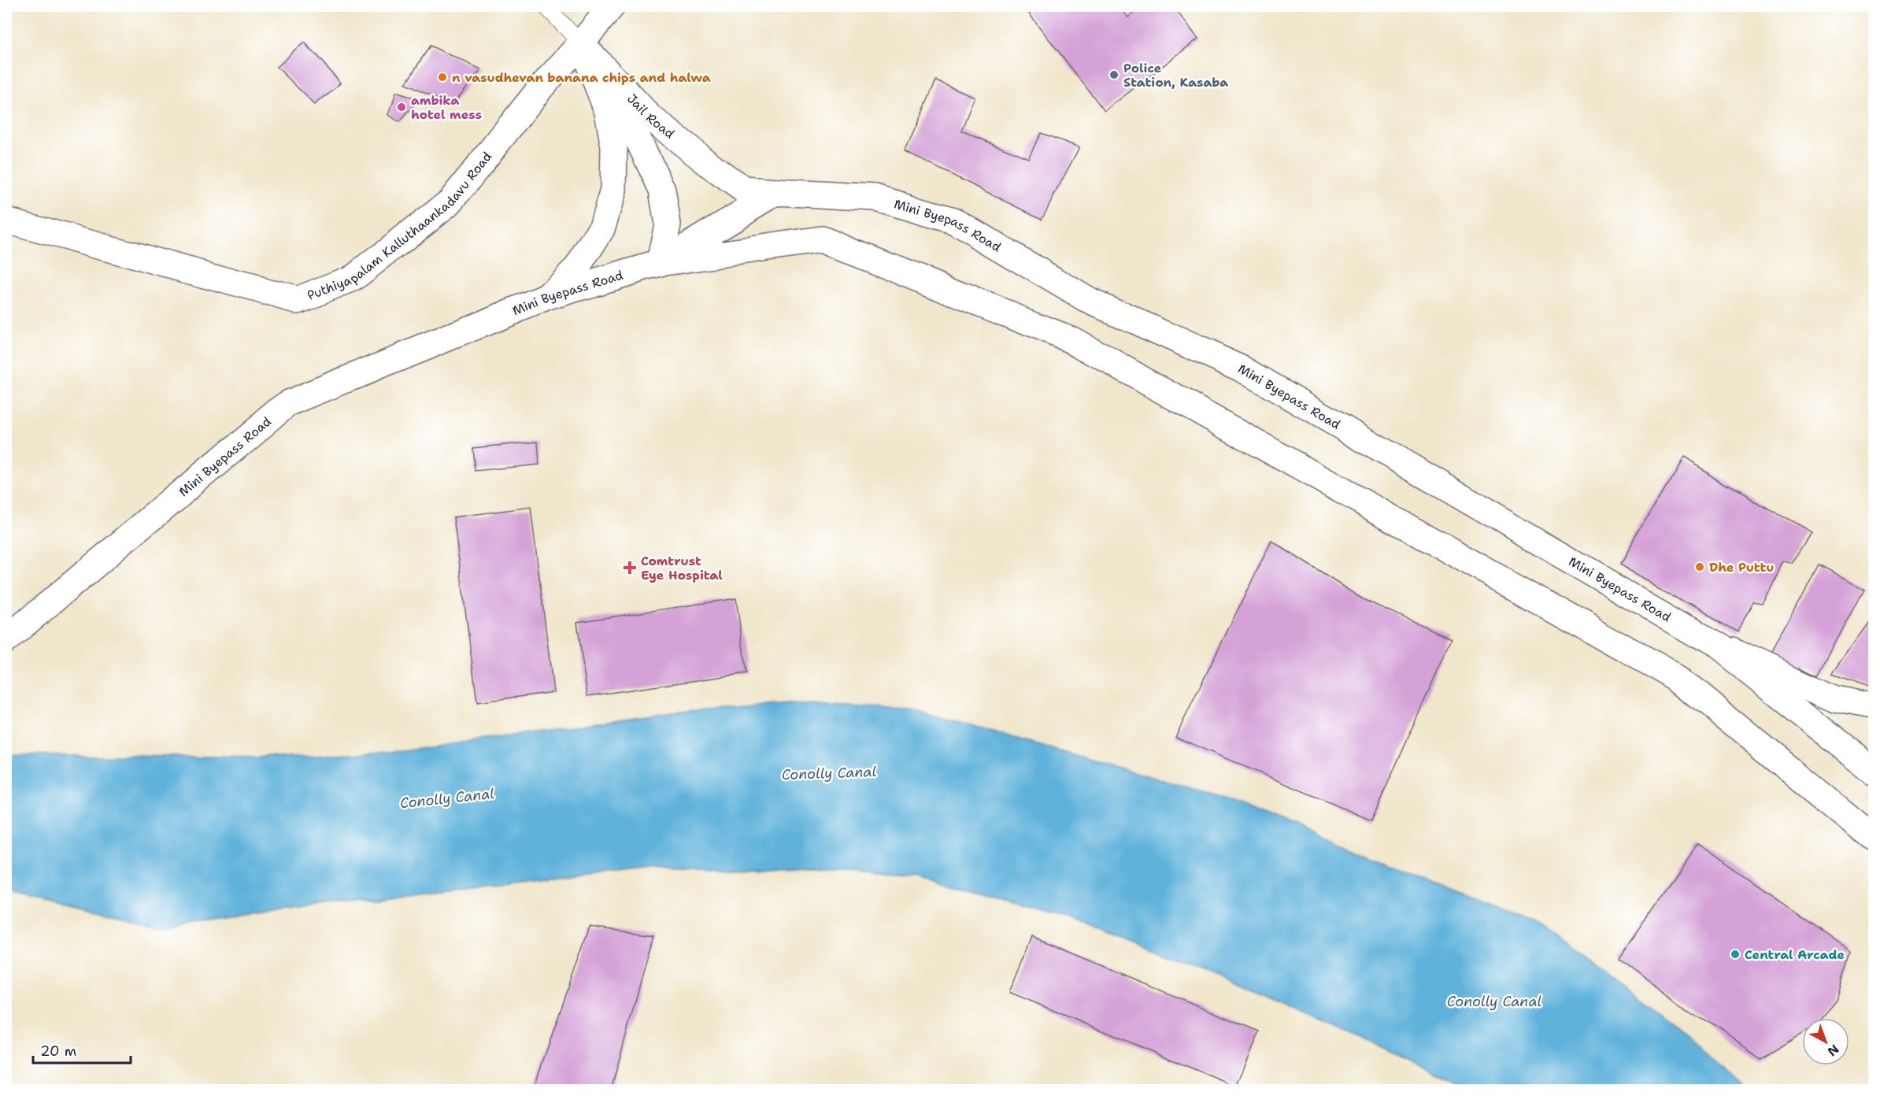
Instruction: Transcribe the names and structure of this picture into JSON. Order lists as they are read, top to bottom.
{
  "streets": {
    "main road": ["Jail Road", "Puthiyapalam Kalluthaankadavu Road", "Mini Byepass Road"]
  },
  "crossings": [
    ["Jail Road", "Puthiyapalam Kalluthaankadavu Road"],
    ["Jail Road", "Mini Byepass Road"]
  ],
  "water": ["Conolly Canal"],
  "places": {
    "other": [
      "Police Station, Kasaba",
      "n vasudhevan banana chips and halwa",
      "ambika hotel mess",
      "Dhe Puttu",
      "Central Arcade"
    ],
    "health": ["Comtrust Eye Hospital"]
  },
  "scale_bar": "20 m",
  "north": "bottom right"
}
